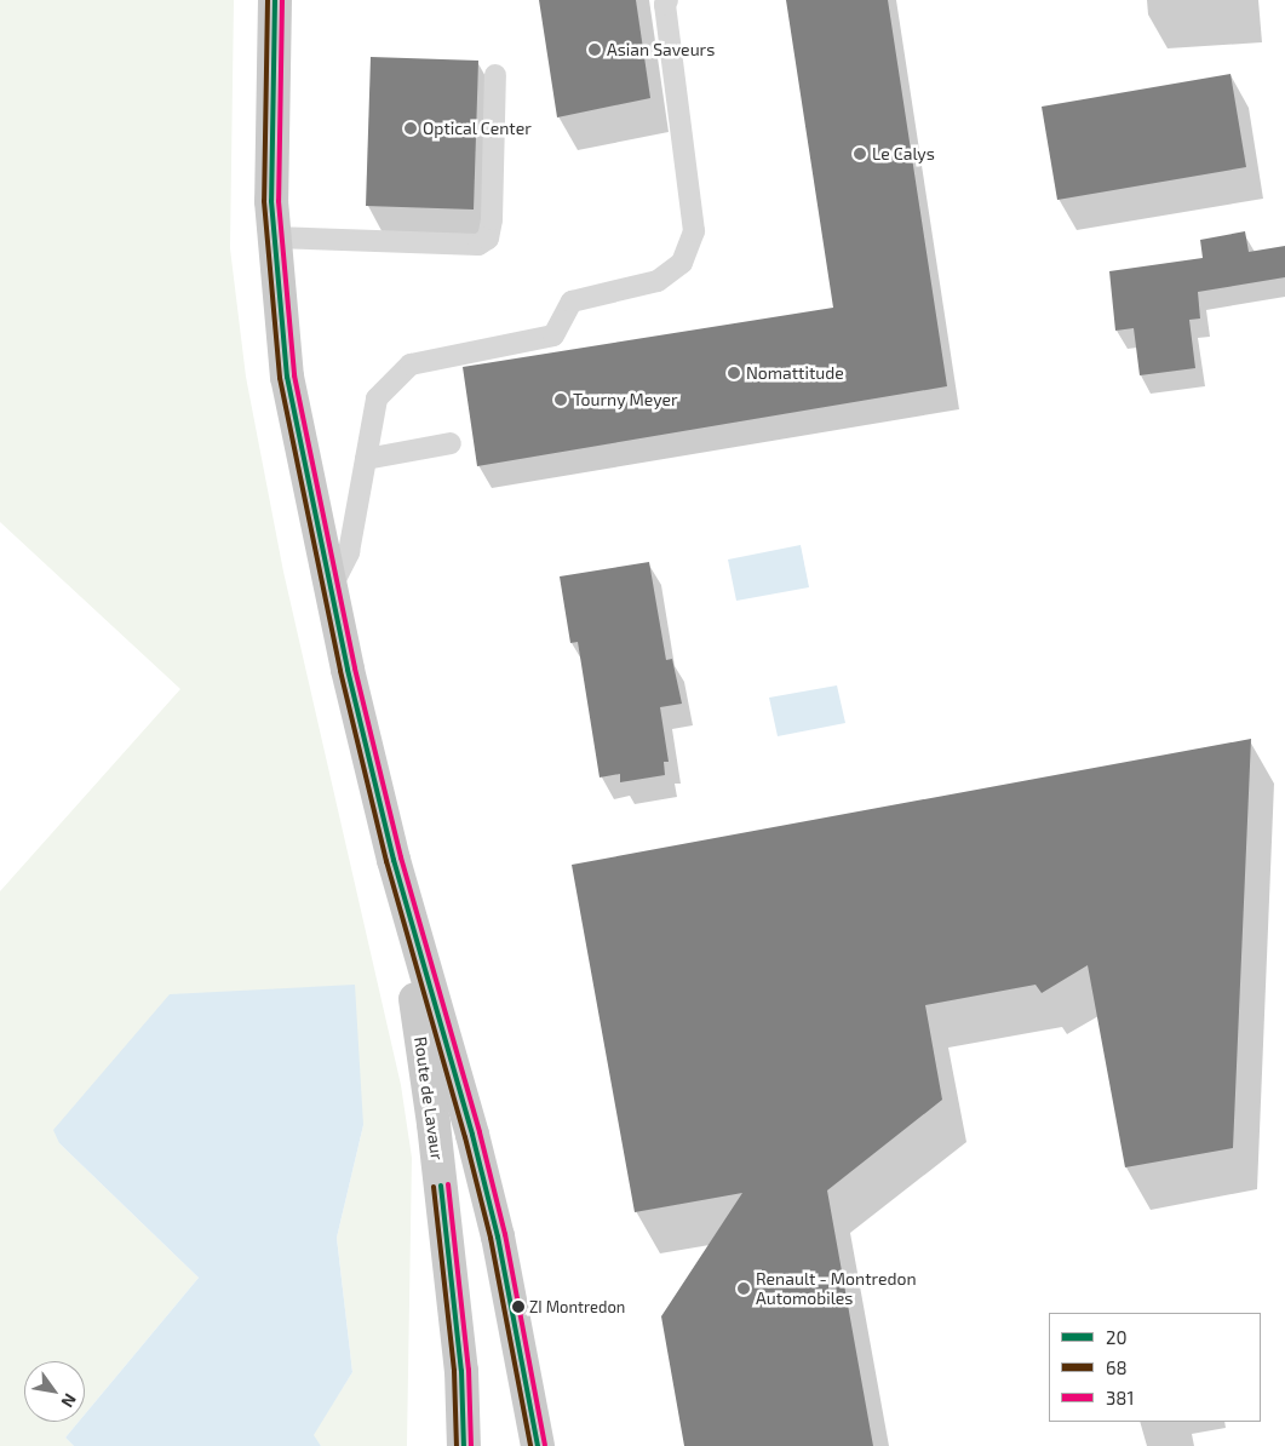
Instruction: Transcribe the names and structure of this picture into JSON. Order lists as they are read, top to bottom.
{
  "streets": {
    "main road": ["Route de Lavaur"]
  },
  "places": [
    "Asian Saveurs",
    "Optical Center",
    "Le Calys",
    "Nomattitude",
    "Tourny Meyer",
    "Renault - Montredon Automobiles",
    "ZI Montredon"
  ],
  "lines": ["transit line 20", "transit line 68", "transit line 381"],
  "legend": ["20", "68", "381"],
  "north": "bottom right"
}
